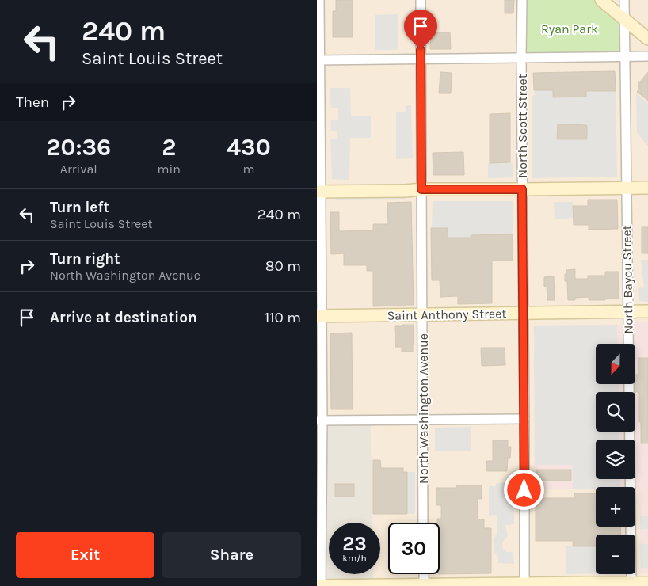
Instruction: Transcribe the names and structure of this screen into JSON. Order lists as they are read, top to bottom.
{
  "streets": {
    "street": [
      "North Scott Street",
      "North Bayou Street",
      "Saint Anthony Street",
      "North Washington Avenue"
    ]
  },
  "crossings": [
    ["North Scott Street", "Saint Anthony Street"],
    ["North Bayou Street", "Saint Anthony Street"],
    ["Saint Anthony Street", "North Washington Avenue"]
  ],
  "parks": ["Ryan Park"],
  "north": "bottom",
  "page": {
    "turn": ["240 m", "Saint Louis Street"],
    "then": "Then",
    "eta": [
      "20:36",
      "Arrival",
      "2",
      "min",
      "430",
      "m"
    ],
    "list": [
      {
        "name": "Turn left",
        "note": "Saint Louis Street",
        "value": "240 m"
      },
      {
        "name": "Turn right",
        "note": "North Washington Avenue",
        "value": "80 m"
      },
      {
        "name": "Arrive at destination",
        "value": "110 m"
      }
    ],
    "map_buttons": ["+", "−"],
    "speed": "23 km/h",
    "limit": "30",
    "buttons": ["Exit", "Share"]
  }
}
